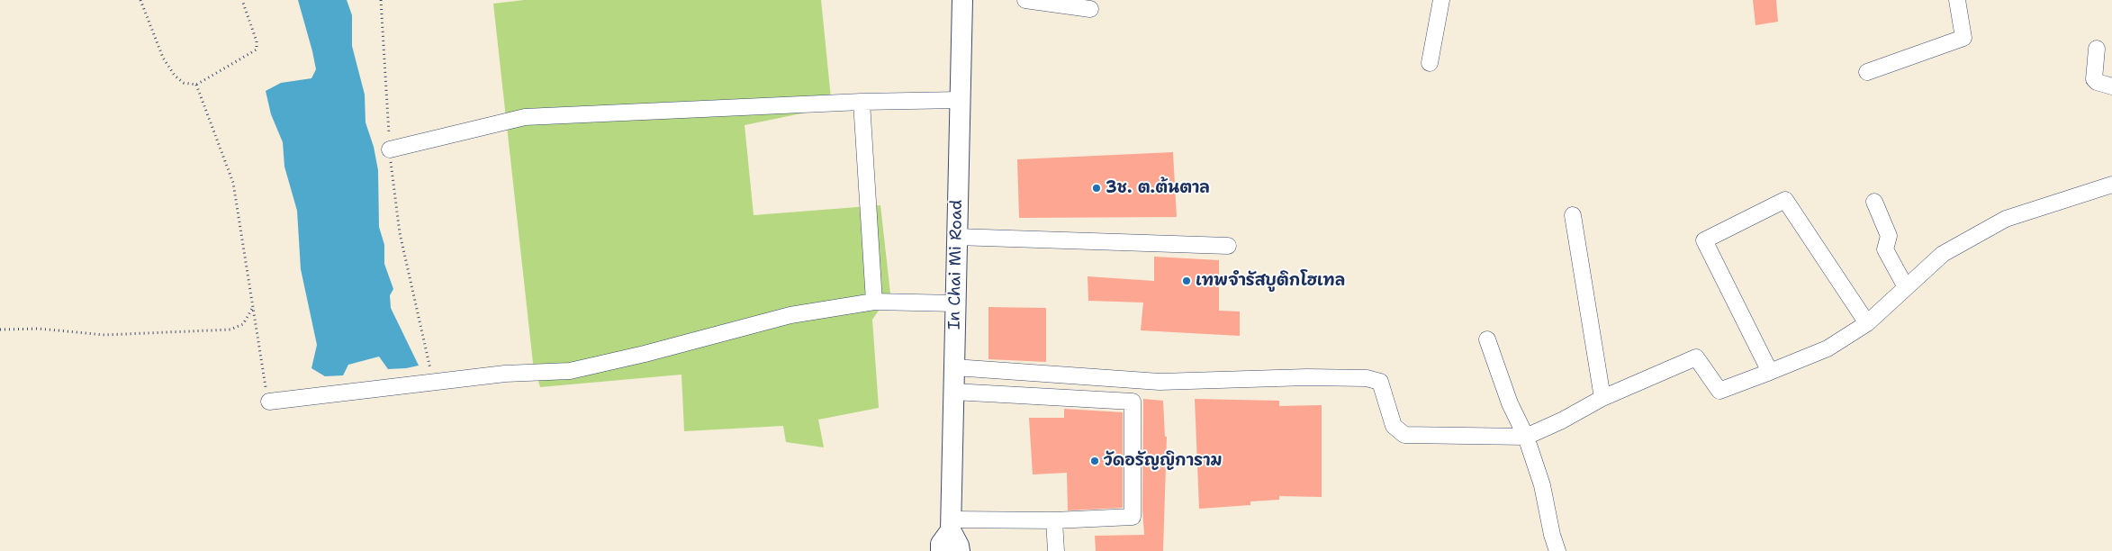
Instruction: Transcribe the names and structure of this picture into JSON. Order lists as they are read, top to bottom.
{
  "streets": {
    "main road": ["In Chai Mi Road"]
  },
  "places": ["3ช. ต.ต้นตาล", "เทพจำรัสบูติกโฮเทล", "วัดอรัญญิการาม"]
}
